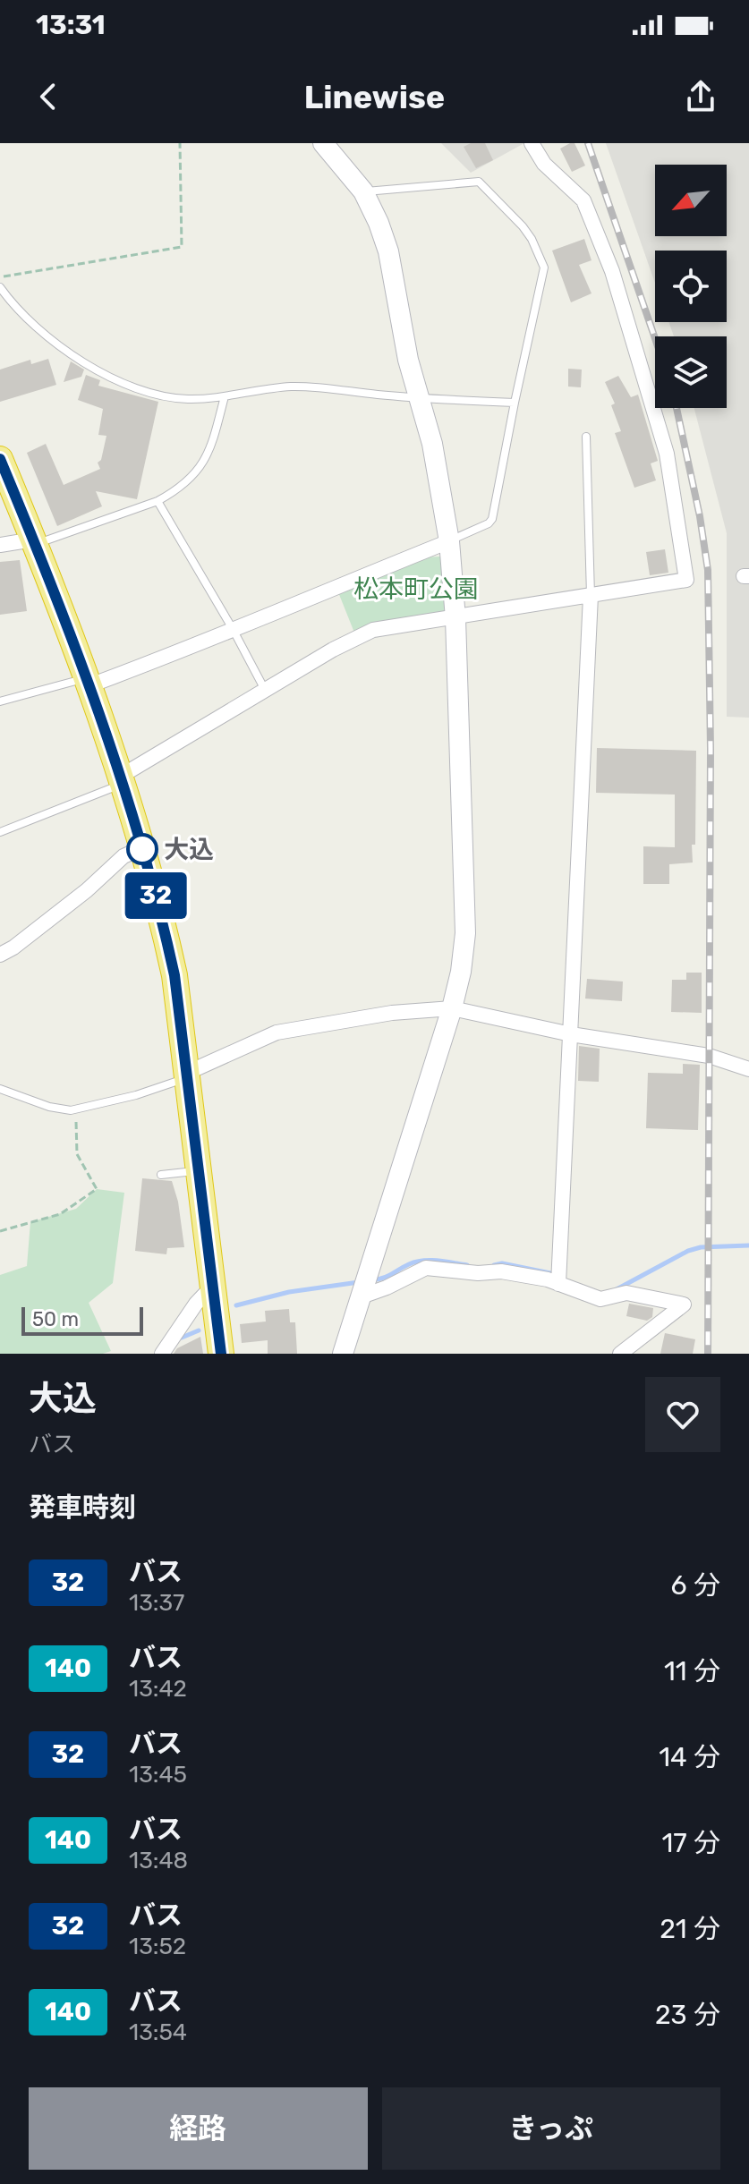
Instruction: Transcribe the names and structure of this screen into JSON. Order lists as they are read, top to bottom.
{
  "parks": ["松本町公園"],
  "places": ["大込"],
  "lines": ["bus line 32"],
  "scale_bar": "50 m",
  "north": "bottom left",
  "page": {
    "status": "13:31",
    "header": "Linewise",
    "on_map": "32",
    "scale": "50 m",
    "heading": [
      ["大込", "バス"],
      "発車時刻"
    ],
    "list": [
      {
        "mark": "32",
        "name": "バス",
        "note": "13:37",
        "value": "6 分"
      },
      {
        "mark": "140",
        "name": "バス",
        "note": "13:42",
        "value": "11 分"
      },
      {
        "mark": "32",
        "name": "バス",
        "note": "13:45",
        "value": "14 分"
      },
      {
        "mark": "140",
        "name": "バス",
        "note": "13:48",
        "value": "17 分"
      },
      {
        "mark": "32",
        "name": "バス",
        "note": "13:52",
        "value": "21 分"
      },
      {
        "mark": "140",
        "name": "バス",
        "note": "13:54",
        "value": "23 分"
      }
    ],
    "buttons": ["経路", "きっぷ"]
  }
}
